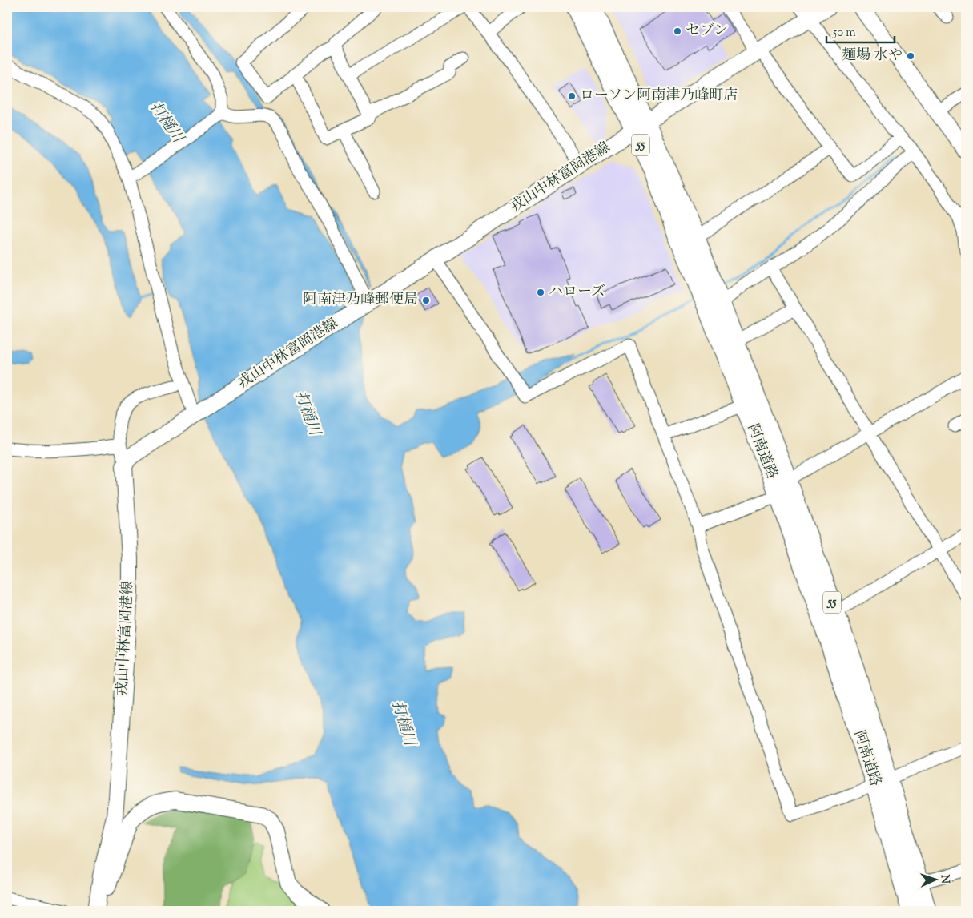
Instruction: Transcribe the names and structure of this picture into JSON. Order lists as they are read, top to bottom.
{
  "streets": {
    "highway": ["55", "阿南道路"],
    "main road": ["戎山中林富岡港線"]
  },
  "crossings": [
    ["戎山中林富岡港線", "阿南道路"]
  ],
  "water": ["打樋川"],
  "places": [
    "セブン",
    "麺場 水や",
    "ローソン阿南津乃峰町店",
    "ハローズ",
    "阿南津乃峰郵便局"
  ],
  "scale_bar": "50 m",
  "north": "right"
}
